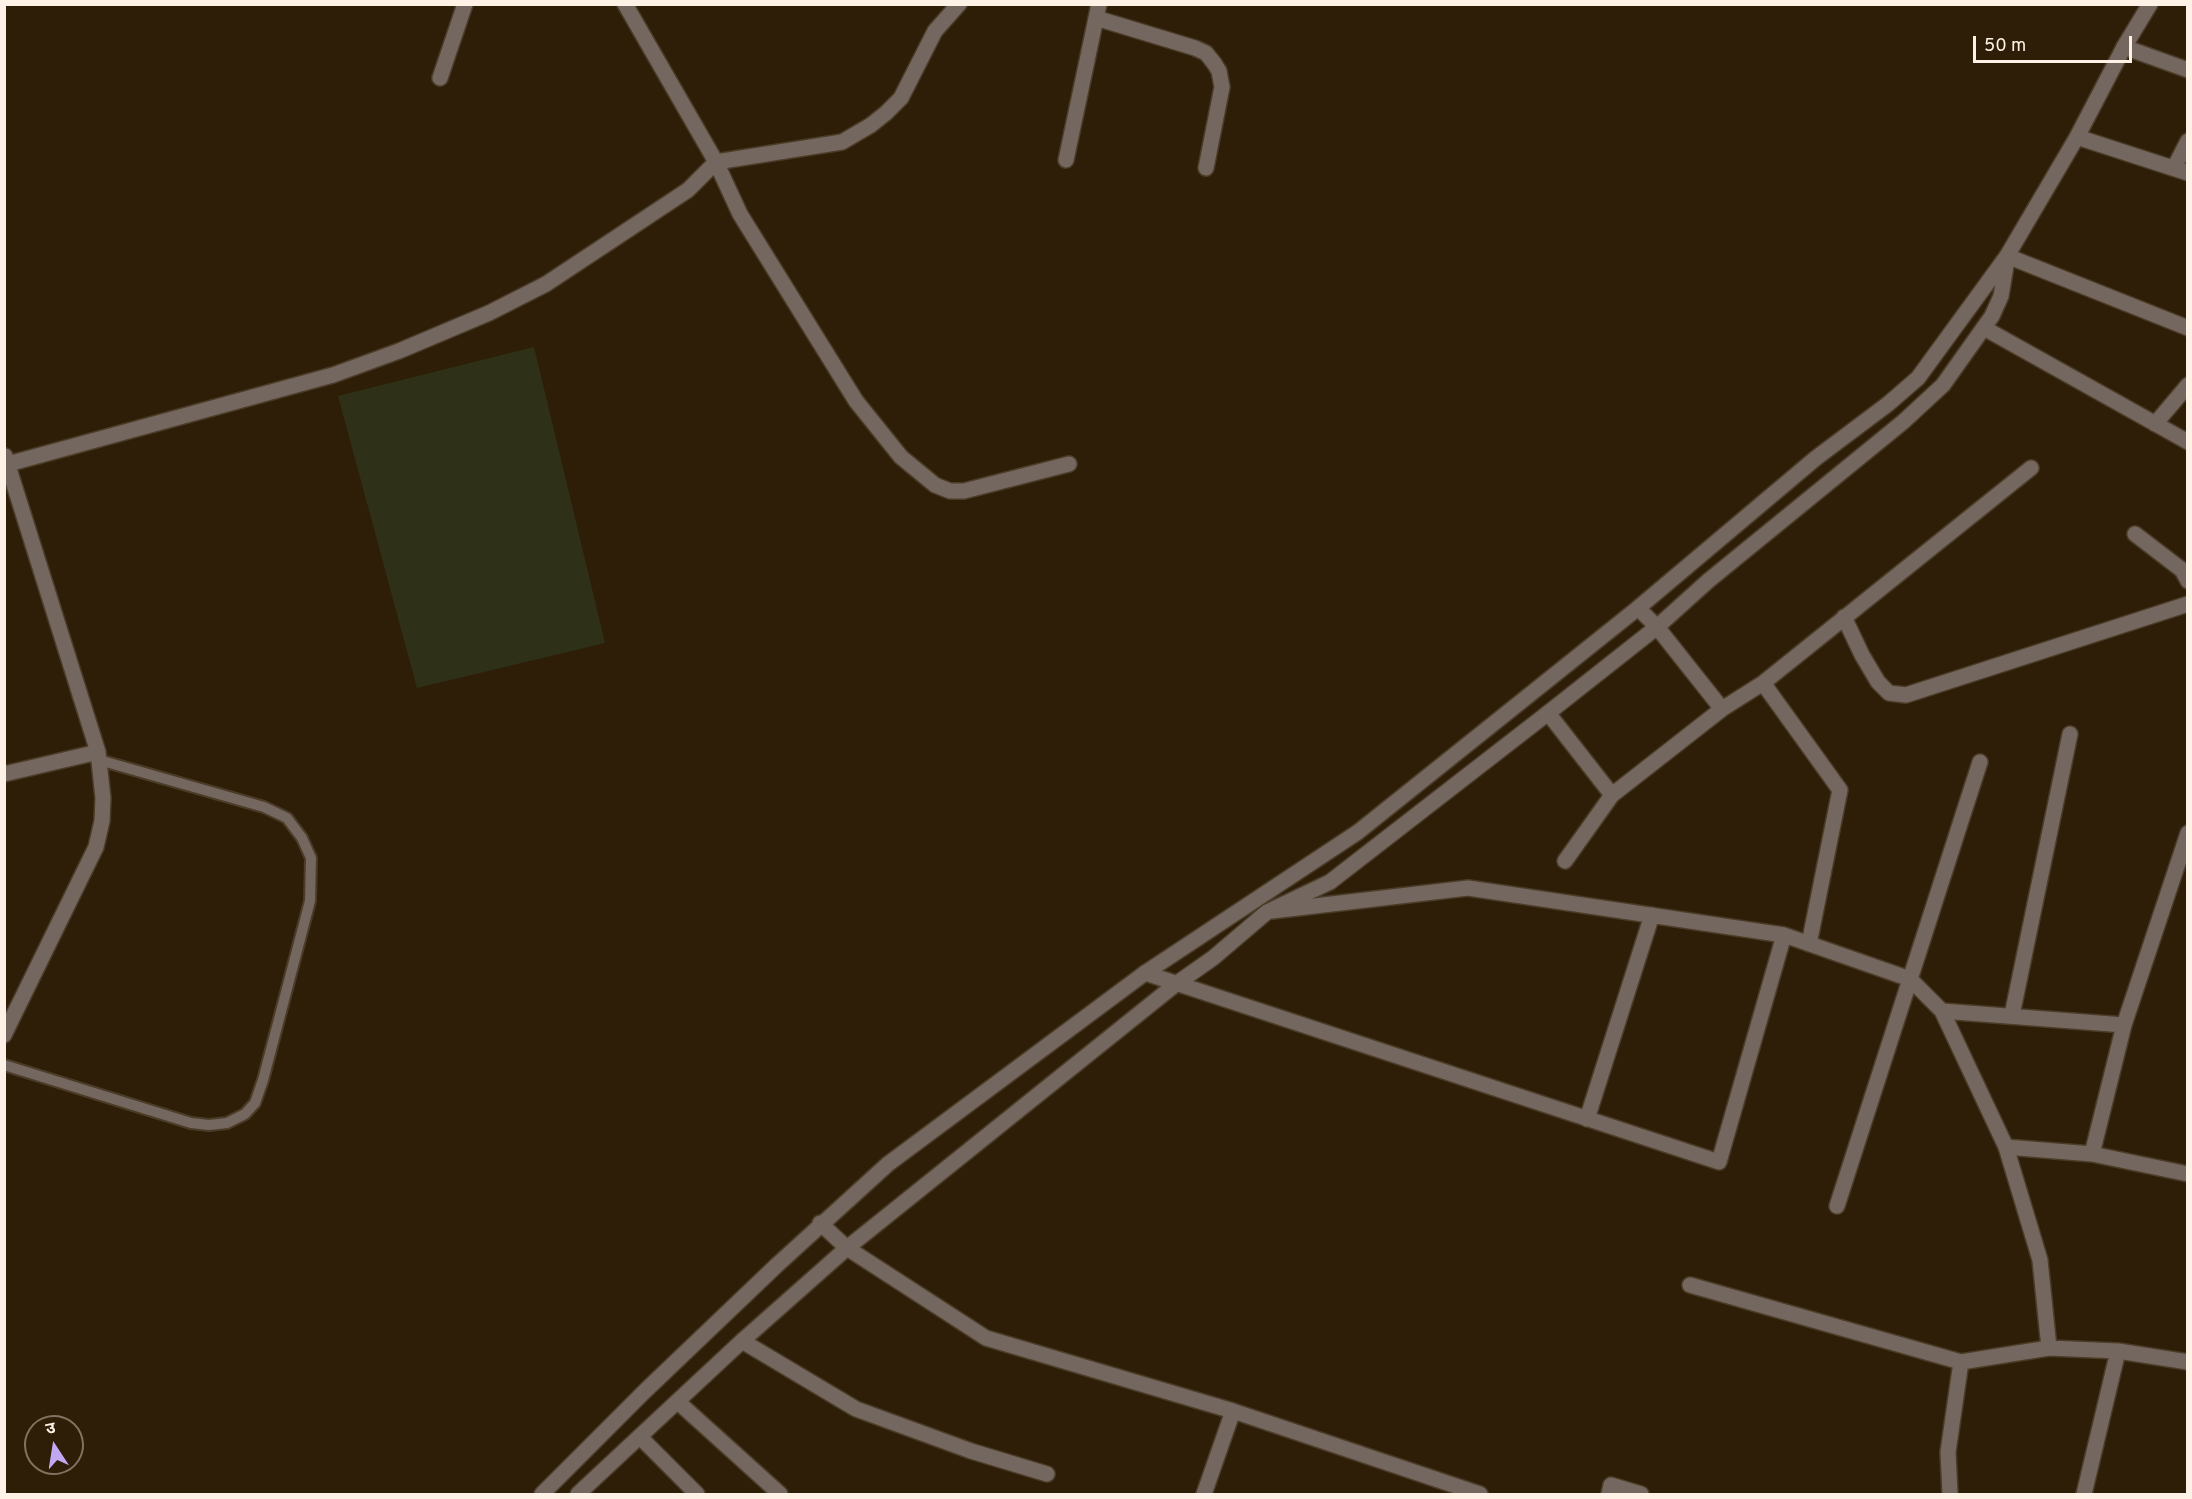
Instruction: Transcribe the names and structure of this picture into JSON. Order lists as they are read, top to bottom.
{
  "scale_bar": "50 m",
  "north": "top"
}
